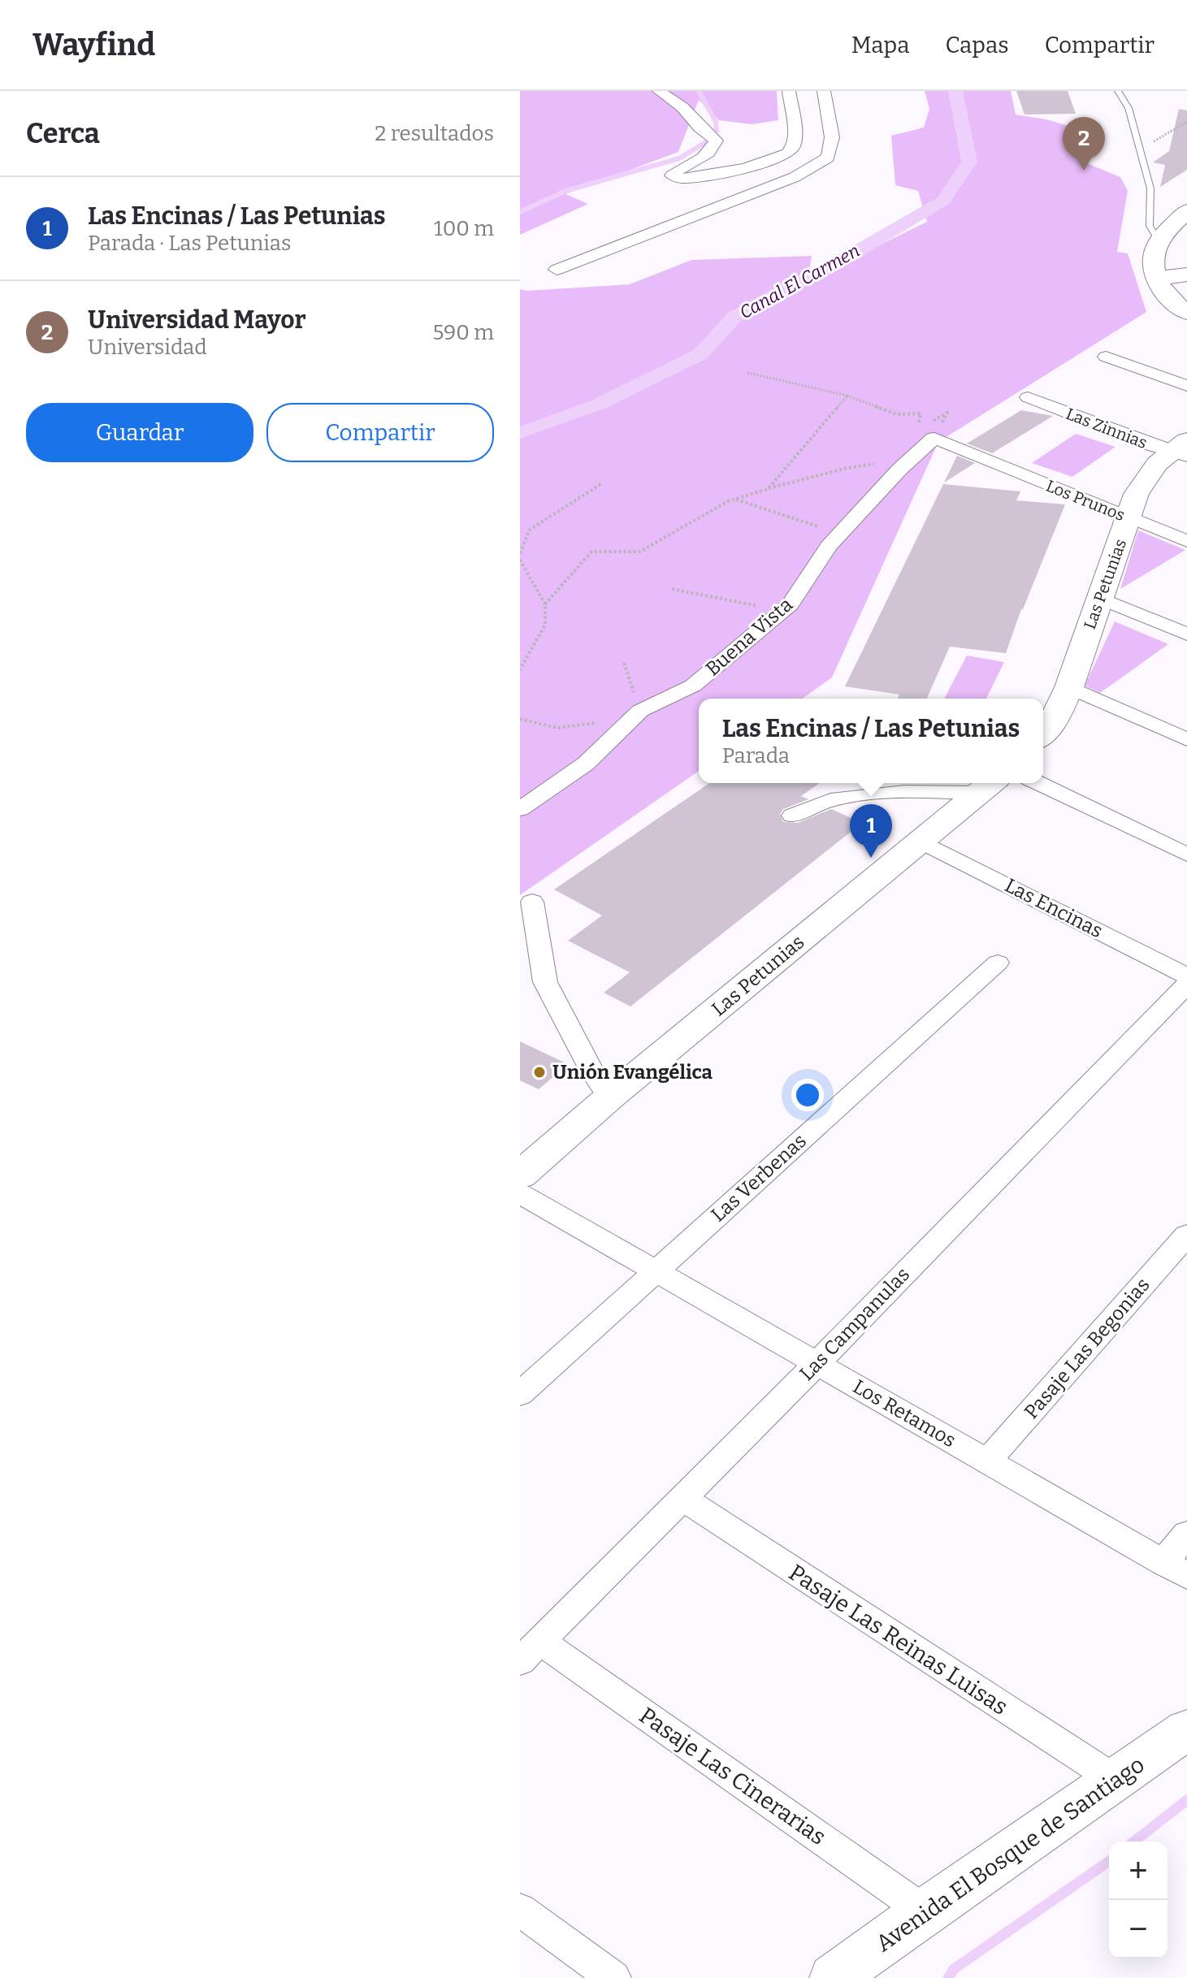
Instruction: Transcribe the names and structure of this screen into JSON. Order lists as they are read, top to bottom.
{
  "streets": {
    "street": [
      "Las Zinnias",
      "Los Prunos",
      "Las Petunias",
      "Buena Vista",
      "Las Encinas",
      "Las Verbenas",
      "Las Campanulas",
      "Pasaje Las Begonias",
      "Los Retamos",
      "Pasaje Las Reinas Luisas",
      "Pasaje Las Cinerarias",
      "Avenida El Bosque de Santiago"
    ]
  },
  "crossings": [
    ["Las Zinnias", "Las Petunias"],
    ["Los Prunos", "Las Petunias"],
    ["Los Prunos", "Buena Vista"],
    ["Las Petunias", "Las Encinas"],
    ["Las Verbenas", "Los Retamos"],
    ["Las Campanulas", "Los Retamos"],
    ["Las Campanulas", "Pasaje Las Reinas Luisas"],
    ["Las Campanulas", "Pasaje Las Cinerarias"],
    ["Pasaje Las Begonias", "Los Retamos"],
    ["Pasaje Las Reinas Luisas", "Avenida El Bosque de Santiago"],
    ["Pasaje Las Cinerarias", "Avenida El Bosque de Santiago"]
  ],
  "water": ["Canal El Carmen"],
  "places": ["Unión Evangélica"],
  "page": {
    "header": "Wayfind",
    "nav": ["Mapa", "Capas", "Compartir"],
    "heading": ["Cerca", "2 resultados"],
    "pins": ["2", "1"],
    "list": [
      {
        "mark": "1",
        "name": "Las Encinas / Las Petunias",
        "note": "Parada · Las Petunias",
        "value": "100 m"
      },
      {
        "mark": "2",
        "name": "Universidad Mayor",
        "note": "Universidad",
        "value": "590 m"
      }
    ],
    "buttons": ["Guardar", "Compartir"],
    "popup": ["Las Encinas / Las Petunias", "Parada"],
    "map_buttons": ["+", "−"]
  }
}
